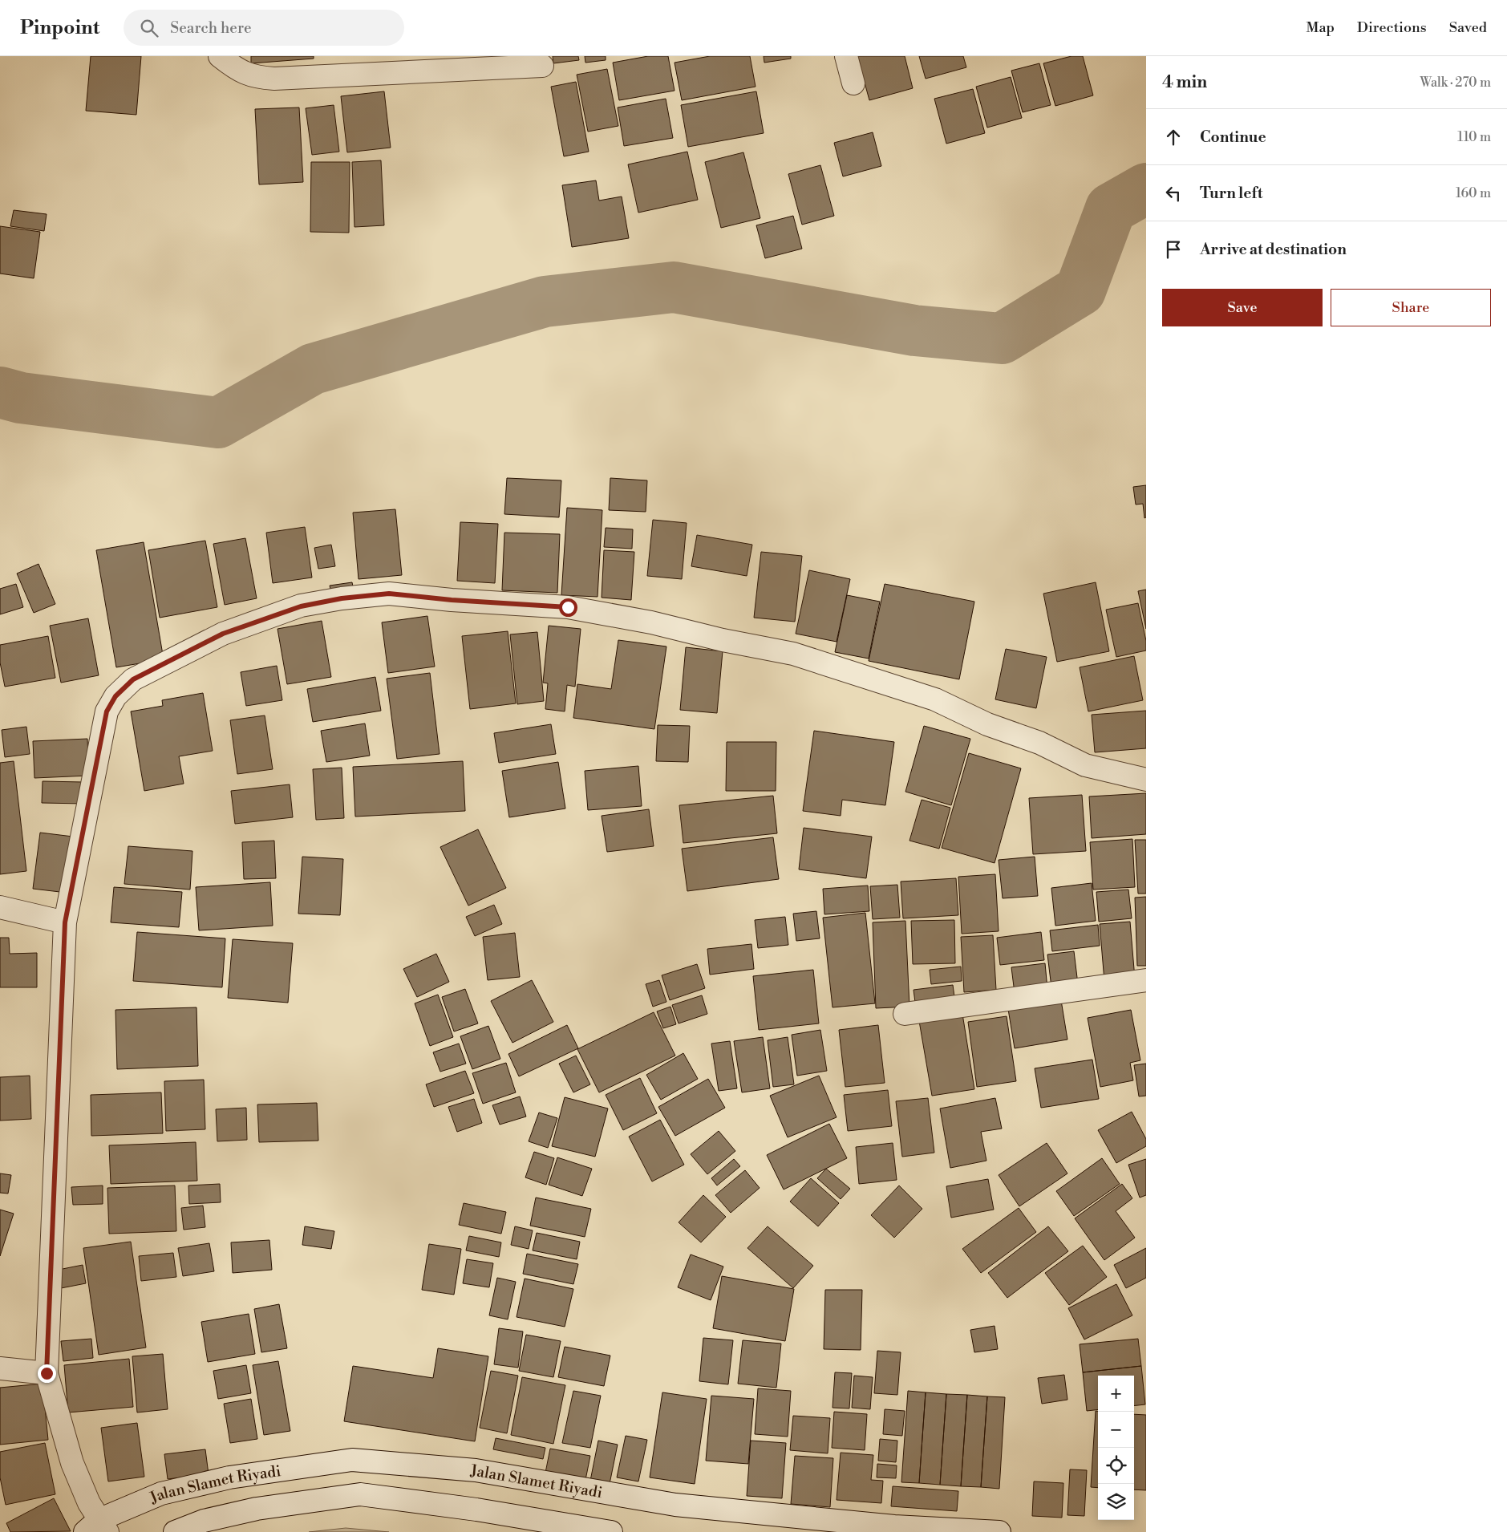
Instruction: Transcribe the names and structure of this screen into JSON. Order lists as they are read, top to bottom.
{
  "streets": {
    "street": ["Jalan Slamet Riyadi"]
  },
  "page": {
    "header": "Pinpoint",
    "search": "Search here",
    "nav": ["Map", "Directions", "Saved"],
    "heading": ["4 min", "Walk · 270 m"],
    "list": [
      ["Continue", "110 m"],
      ["Turn left", "160 m"],
      "Arrive at destination"
    ],
    "buttons": ["Save", "Share"],
    "map_buttons": ["+", "−"]
  }
}
